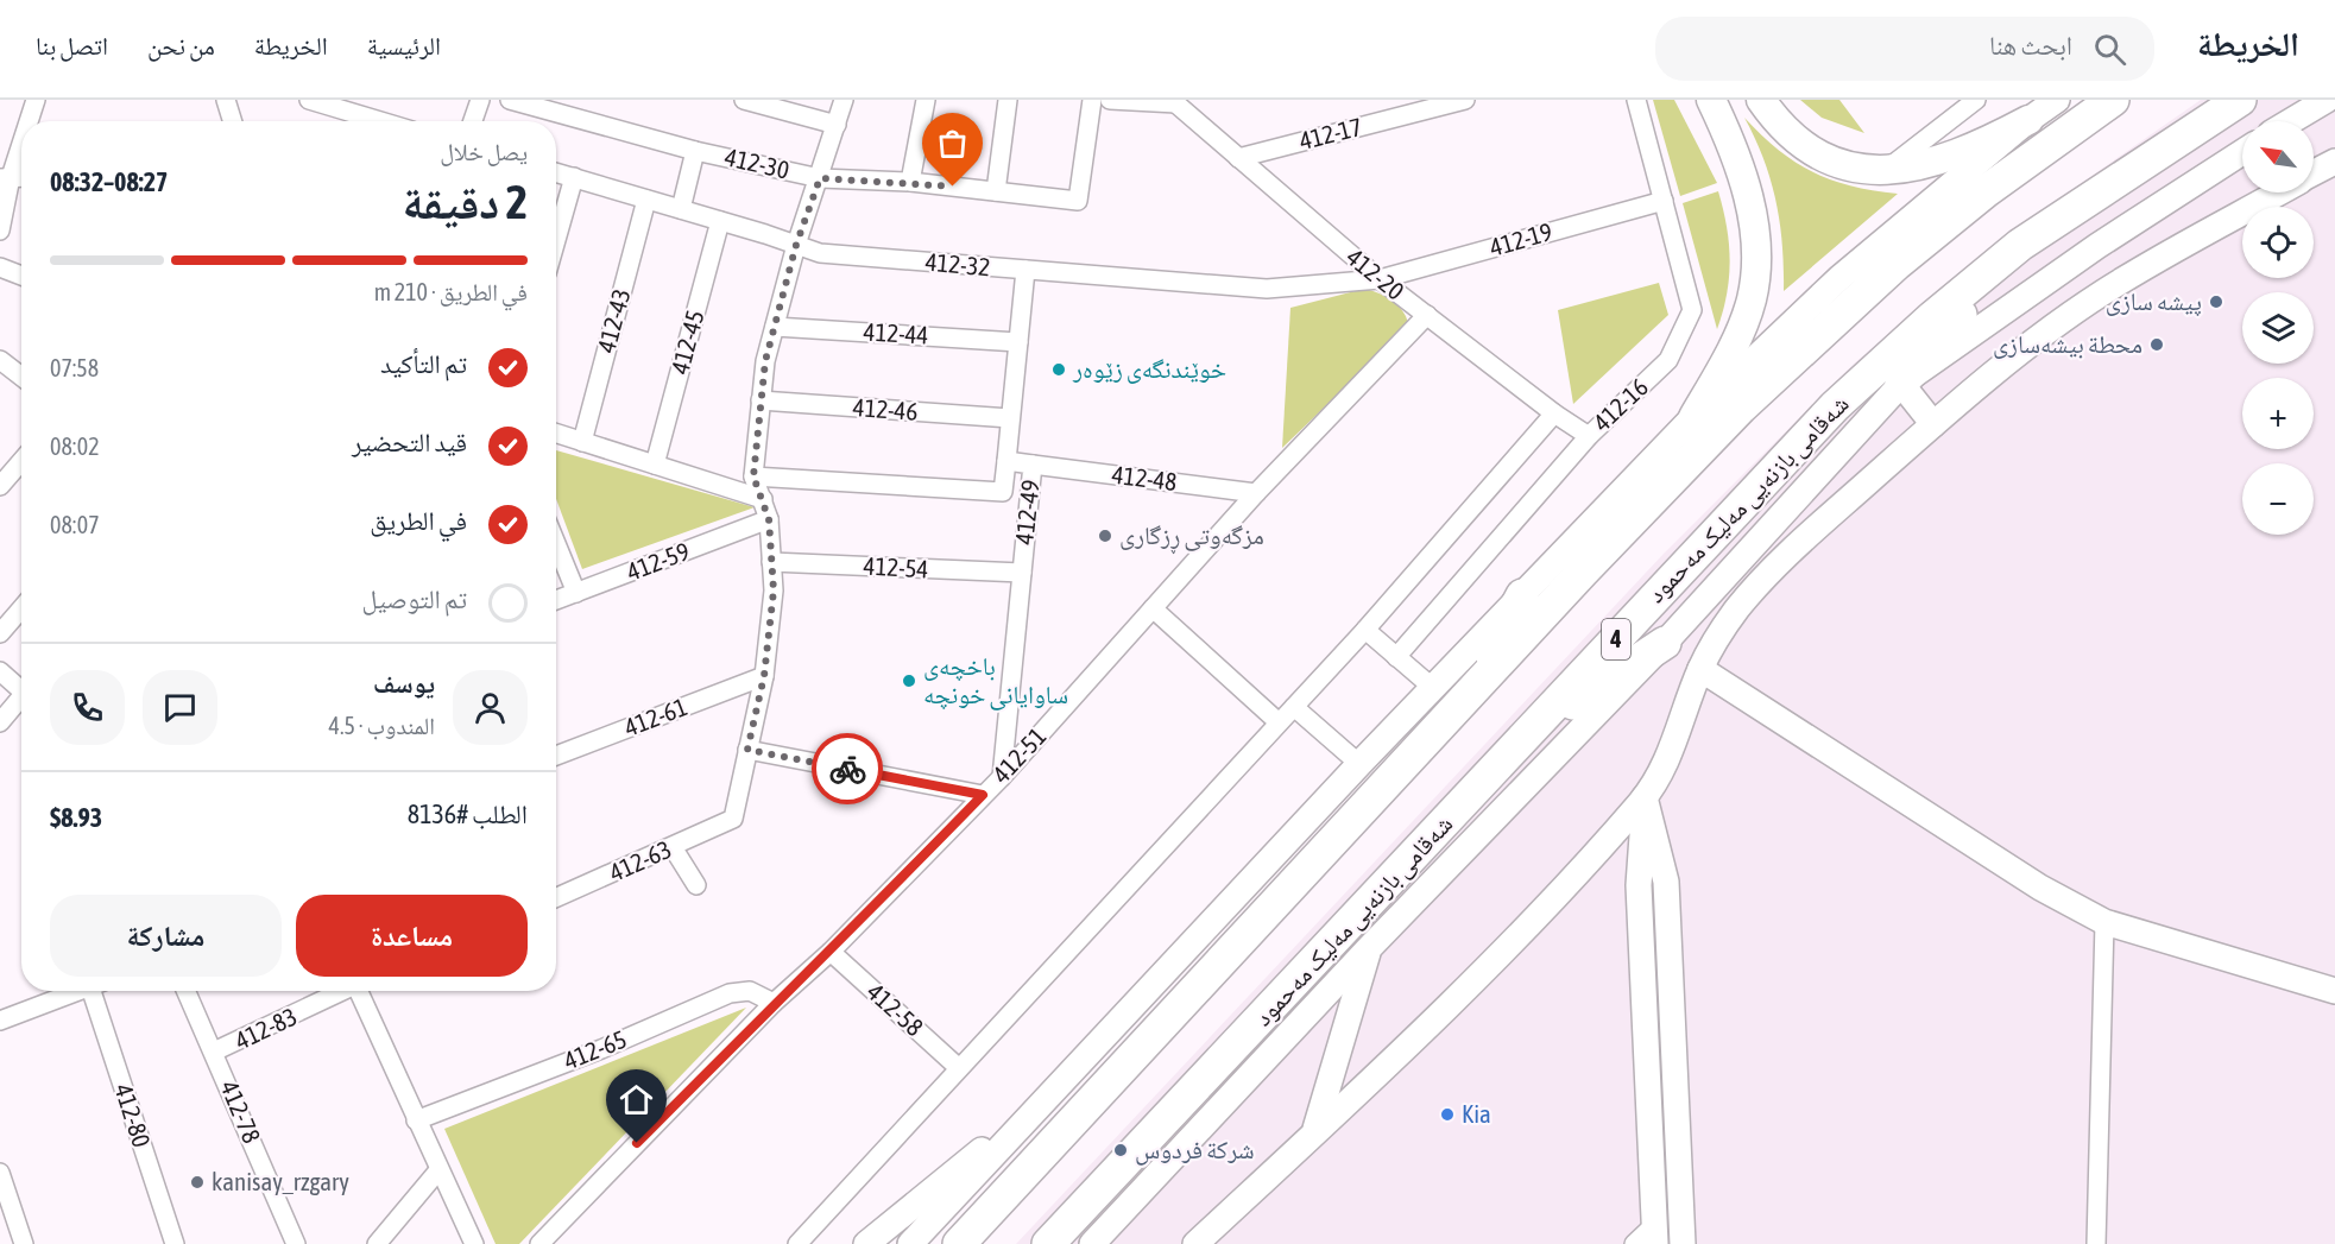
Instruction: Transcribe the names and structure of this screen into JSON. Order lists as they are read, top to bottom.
{
  "streets": {
    "highway": ["شەقامی بازنەیی مەلیک مەحمود", "4"],
    "street": [
      "412-17",
      "412-30",
      "412-19",
      "412-32",
      "412-20",
      "412-43",
      "412-44",
      "412-45",
      "412-16",
      "412-46",
      "412-48",
      "412-49",
      "412-59",
      "412-54",
      "412-61",
      "412-51",
      "412-63",
      "412-58",
      "412-83",
      "412-65",
      "412-78",
      "412-80"
    ]
  },
  "crossings": [
    ["412-17", "412-20"],
    ["412-19", "412-32"],
    ["412-19", "412-20"],
    ["412-19", "412-16"],
    ["412-32", "412-20"],
    ["412-32", "412-43"],
    ["412-32", "412-45"],
    ["412-32", "412-49"],
    ["412-20", "412-16"],
    ["412-20", "412-51"],
    ["412-44", "412-49"],
    ["412-46", "412-49"],
    ["412-48", "412-49"],
    ["412-48", "412-51"],
    ["412-49", "412-54"],
    ["412-49", "412-51"],
    ["412-51", "412-58"],
    ["412-51", "412-65"],
    ["412-83", "412-78"]
  ],
  "places": [
    "پیشه سازی",
    "محطة بیشەسازی",
    "خوێندنگەی زێوەر",
    "مزگەوتی ڕزگاری",
    "باخچەی ساوایانی خونچە",
    "Kia",
    "شركة فردوس",
    "kanisay_rzgary"
  ],
  "north": "top left",
  "page": {
    "header": "الخريطة",
    "search": "ابحث هنا",
    "nav": [
      "الرئيسية",
      "الخريطة",
      "من نحن",
      "اتصل بنا"
    ],
    "map_buttons": ["+", "−"],
    "heading": ["2 دقيقة", "يصل خلال", "08:27–08:32"],
    "panel": [
      "يوسف",
      "المندوب · 4.5",
      "الطلب #8136",
      "$8.93"
    ],
    "bar": "في الطريق · 210 m",
    "list": [
      ["تم التأكيد", "07:58"],
      ["قيد التحضير", "08:02"],
      ["في الطريق", "08:07"],
      "تم التوصيل"
    ],
    "buttons": ["مساعدة", "مشاركة"]
  }
}
